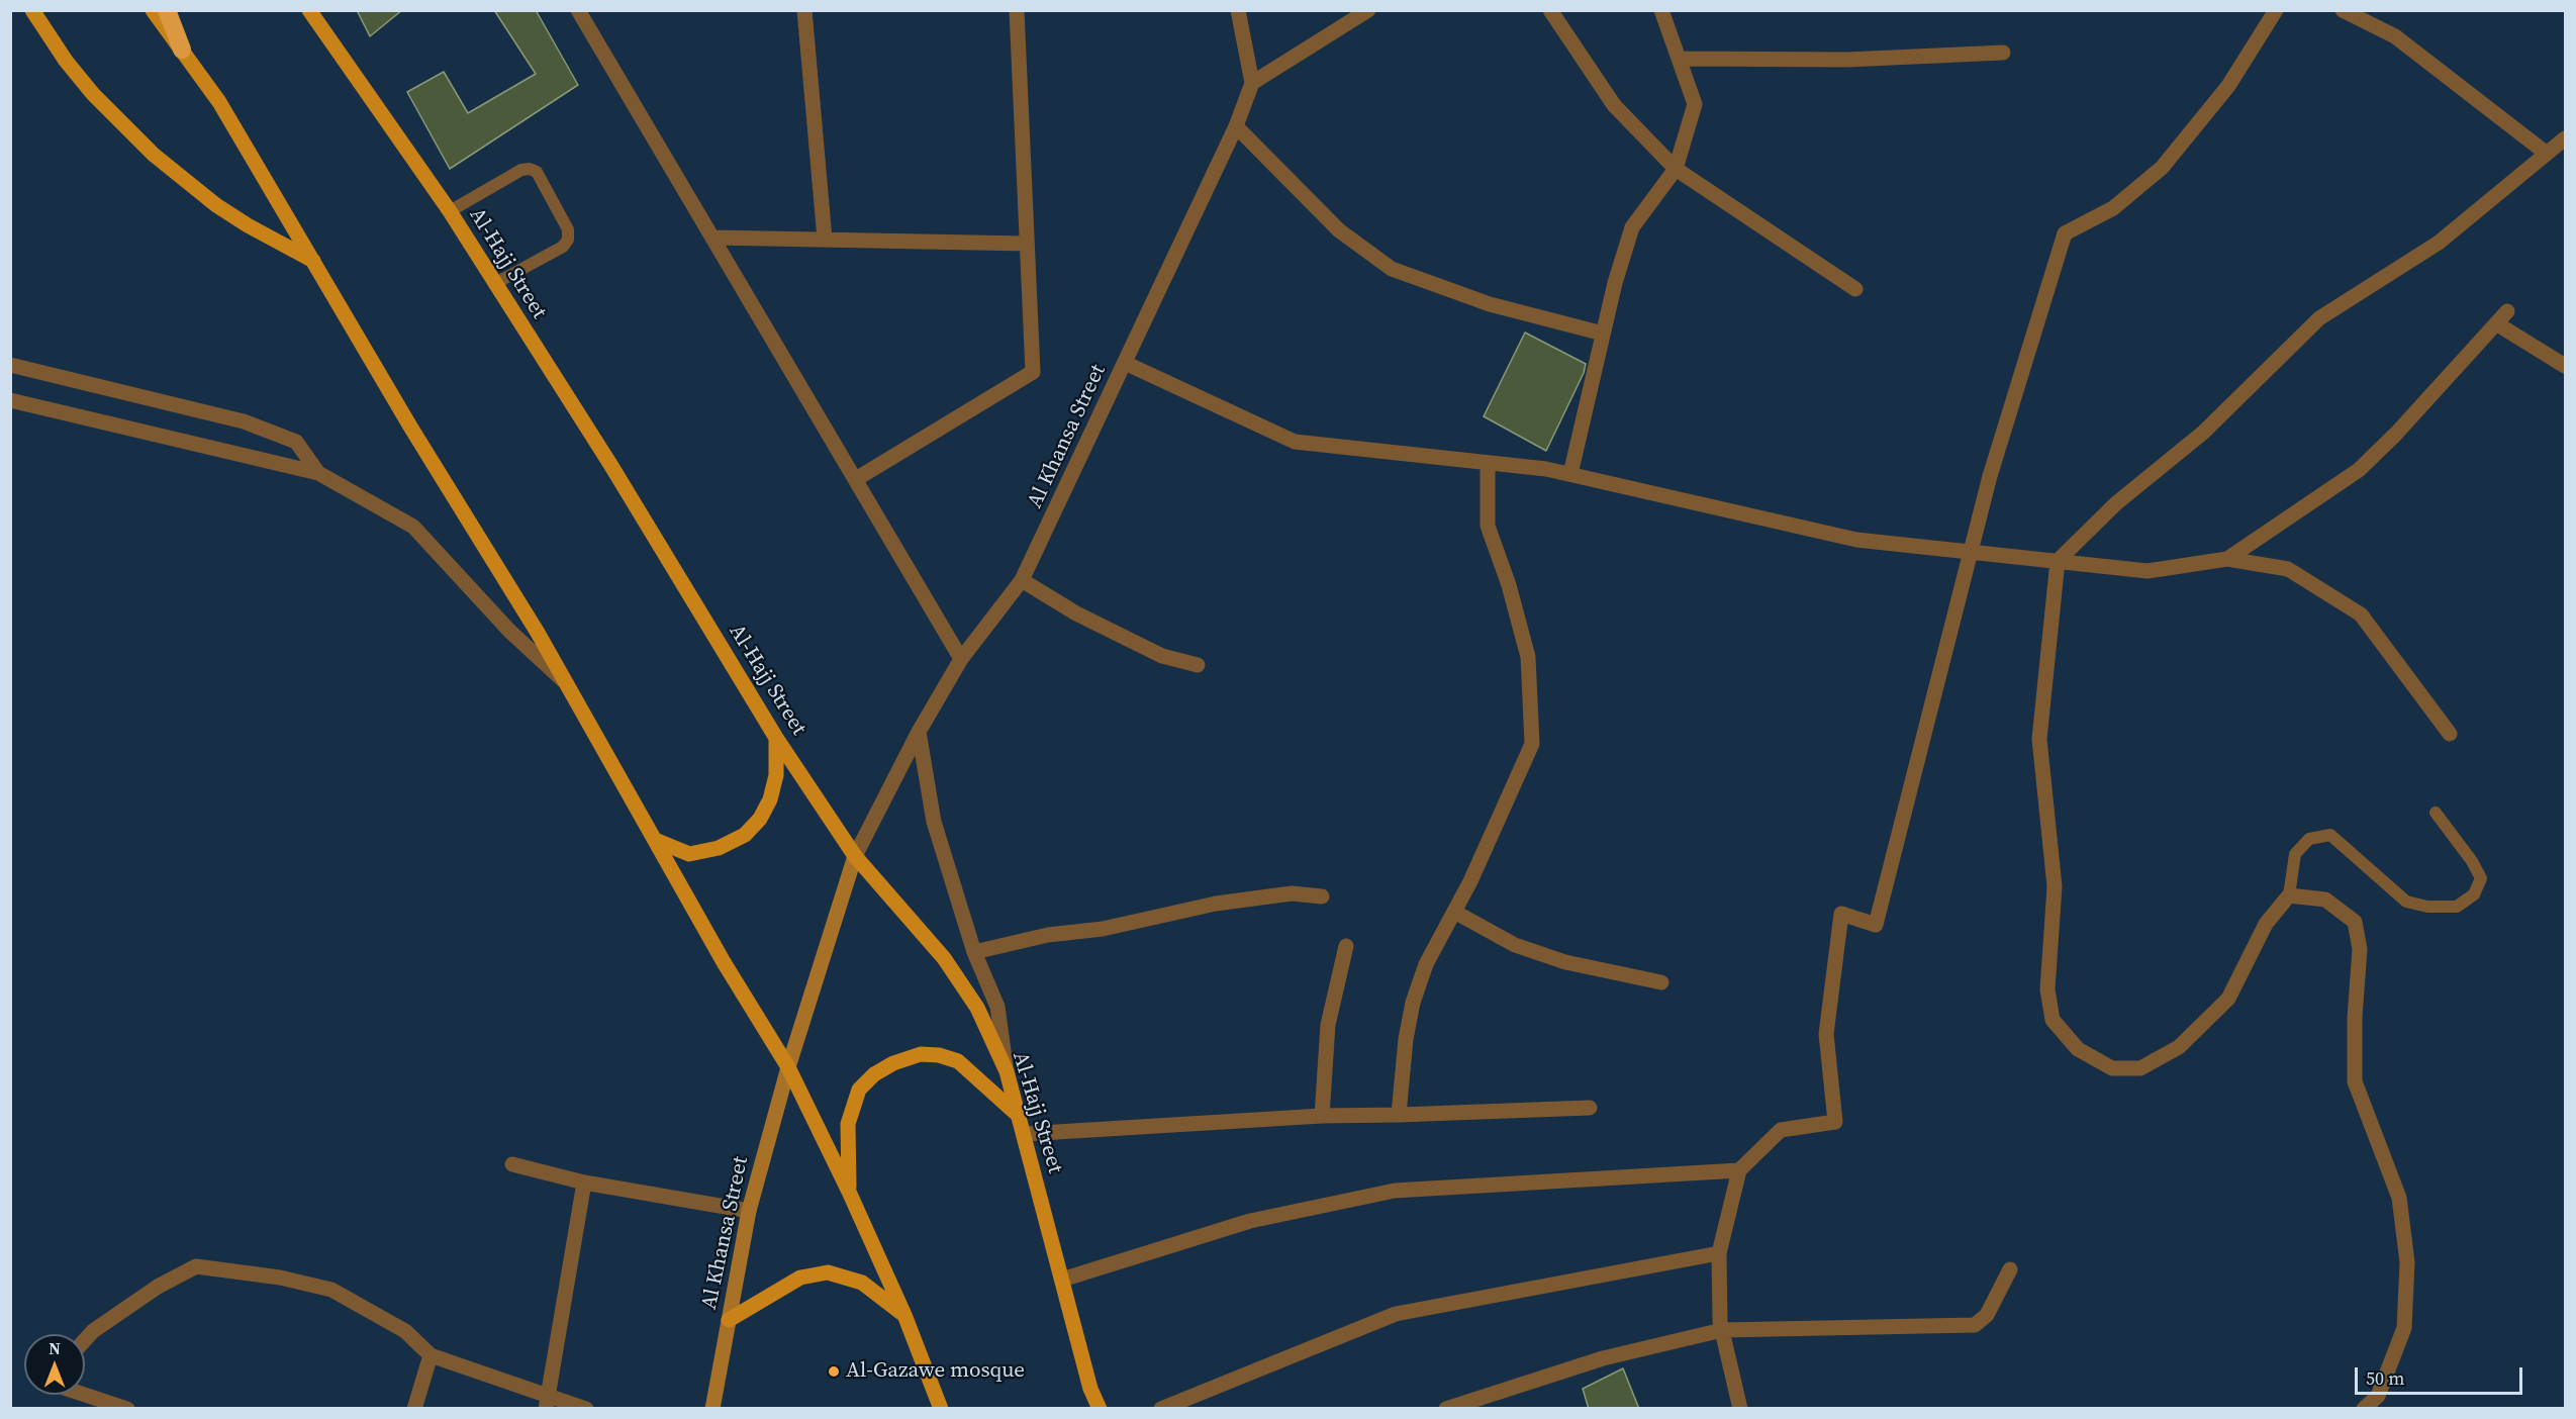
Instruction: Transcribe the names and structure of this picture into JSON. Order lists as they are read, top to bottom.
{
  "streets": {
    "main road": ["Al-Hajj Street"],
    "street": ["Al Khansa Street"]
  },
  "crossings": [
    ["Al-Hajj Street", "Al Khansa Street"]
  ],
  "places": ["Al-Gazawe mosque"],
  "scale_bar": "50 m",
  "north": "top"
}
